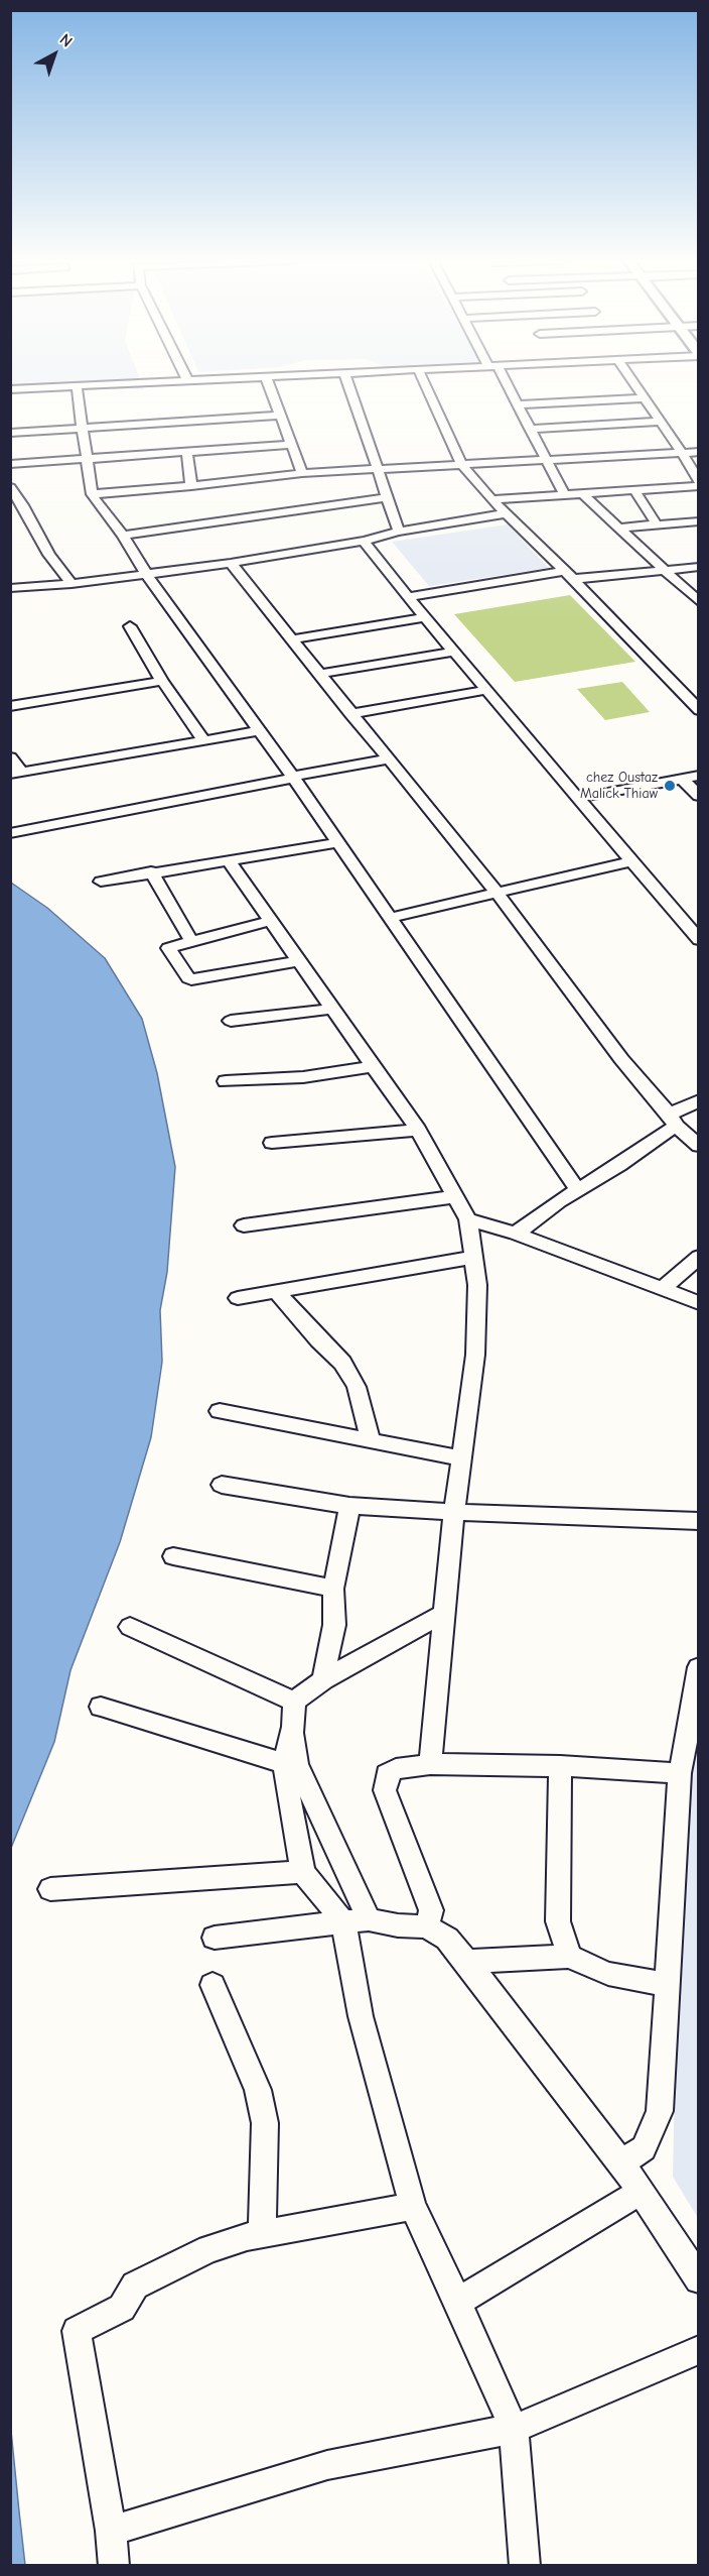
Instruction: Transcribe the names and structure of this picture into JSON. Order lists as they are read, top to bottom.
{
  "places": ["chez Oustaz Malick Thiaw"],
  "north": "top right"
}
